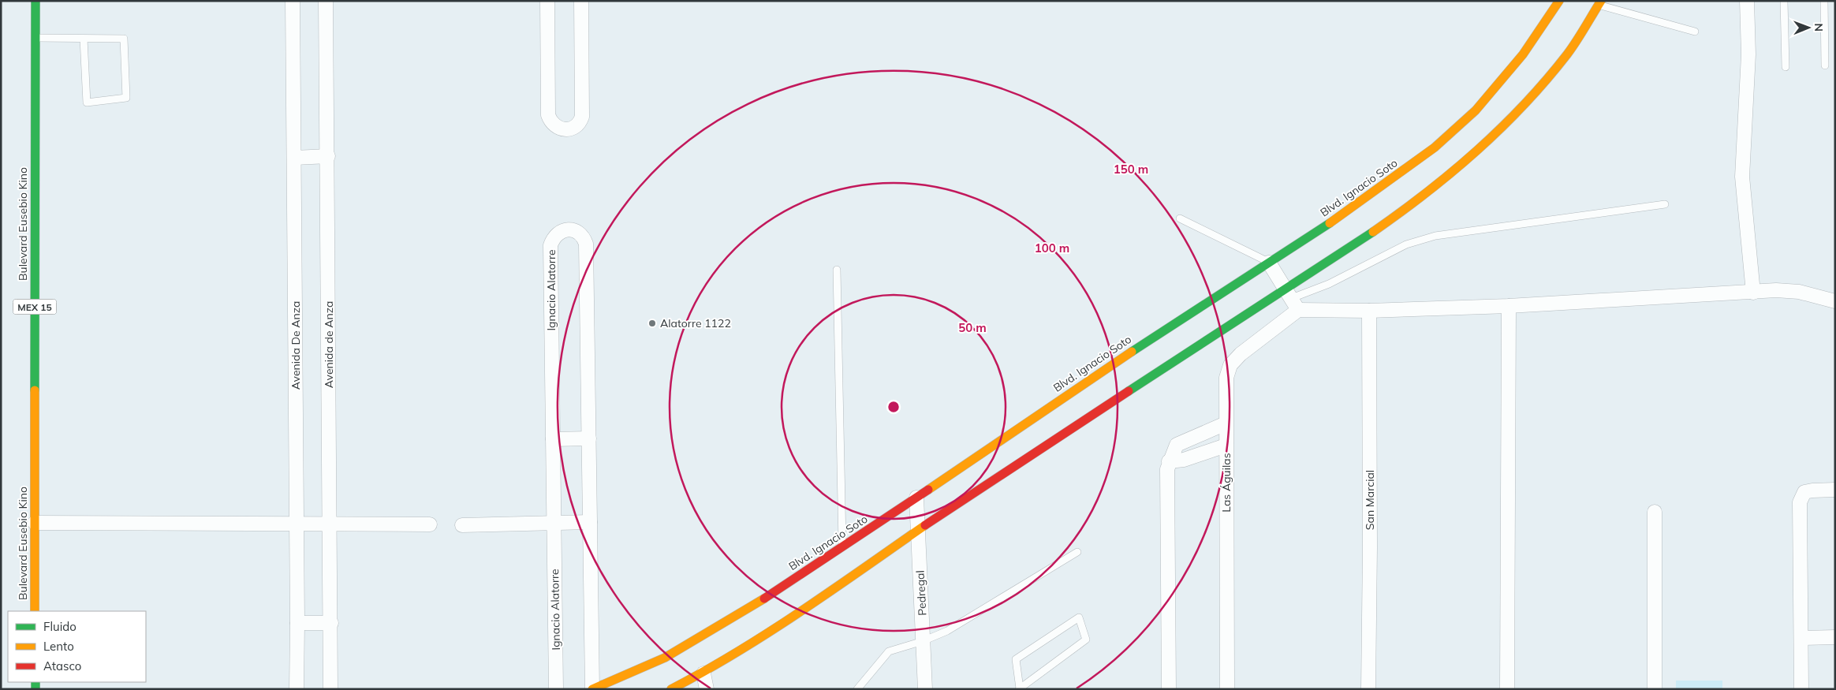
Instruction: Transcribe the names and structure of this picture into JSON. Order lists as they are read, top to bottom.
{
  "streets": {
    "main road": ["Blvd. Ignacio Soto", "Bulevard Eusebio Kino", "MEX 15"],
    "street": [
      "Ignacio Alatorre",
      "Avenida de Anza",
      "Avenida De Anza",
      "Las Águilas",
      "San Marcial",
      "Pedregal"
    ]
  },
  "crossings": [
    ["Blvd. Ignacio Soto", "Ignacio Alatorre"],
    ["Blvd. Ignacio Soto", "Pedregal"]
  ],
  "places": ["Alatorre 1122"],
  "legend": ["Fluido", "Lento", "Atasco"],
  "north": "right",
  "rings": ["150 m", "100 m", "50 m"]
}
